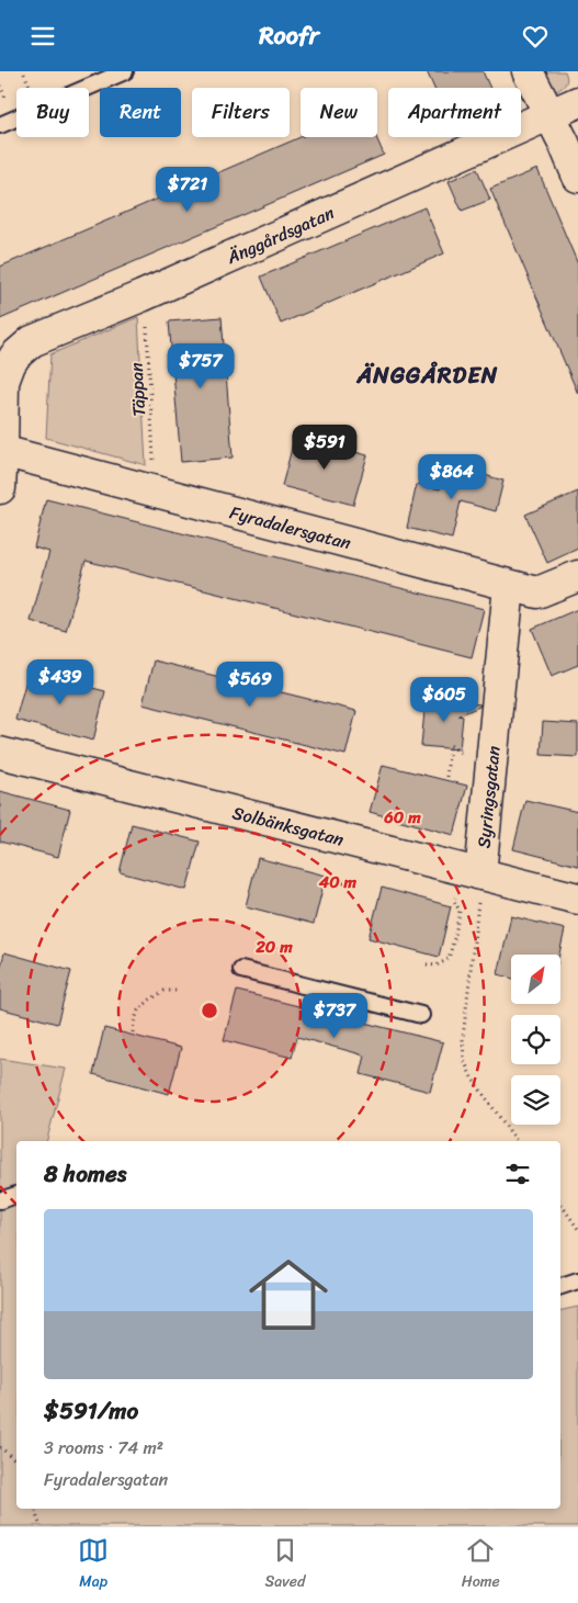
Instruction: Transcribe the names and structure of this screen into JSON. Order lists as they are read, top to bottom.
{
  "streets": {
    "street": [
      "Änggårdsgatan",
      "Fyradalersgatan",
      "Syringsgatan",
      "Solbänksgatan"
    ],
    "path": ["Täppan"]
  },
  "crossings": [
    ["Fyradalersgatan", "Syringsgatan"],
    ["Syringsgatan", "Solbänksgatan"]
  ],
  "districts": ["ÄNGGÅRDEN"],
  "north": "top right",
  "page": {
    "header": "Roofr",
    "chip": [
      "Buy",
      "Rent",
      "Filters",
      "New",
      "Apartment"
    ],
    "price": [
      "$721",
      "$757",
      "$591",
      "$864",
      "$439",
      "$569",
      "$605",
      "$737"
    ],
    "heading": "8 homes",
    "list": [
      {
        "name": "$591/mo",
        "note": "3 rooms · 74 m² · Fyradalersgatan"
      }
    ],
    "tabs": ["Map", "Saved", "Home"]
  },
  "rings": ["60 m", "40 m", "20 m"]
}
